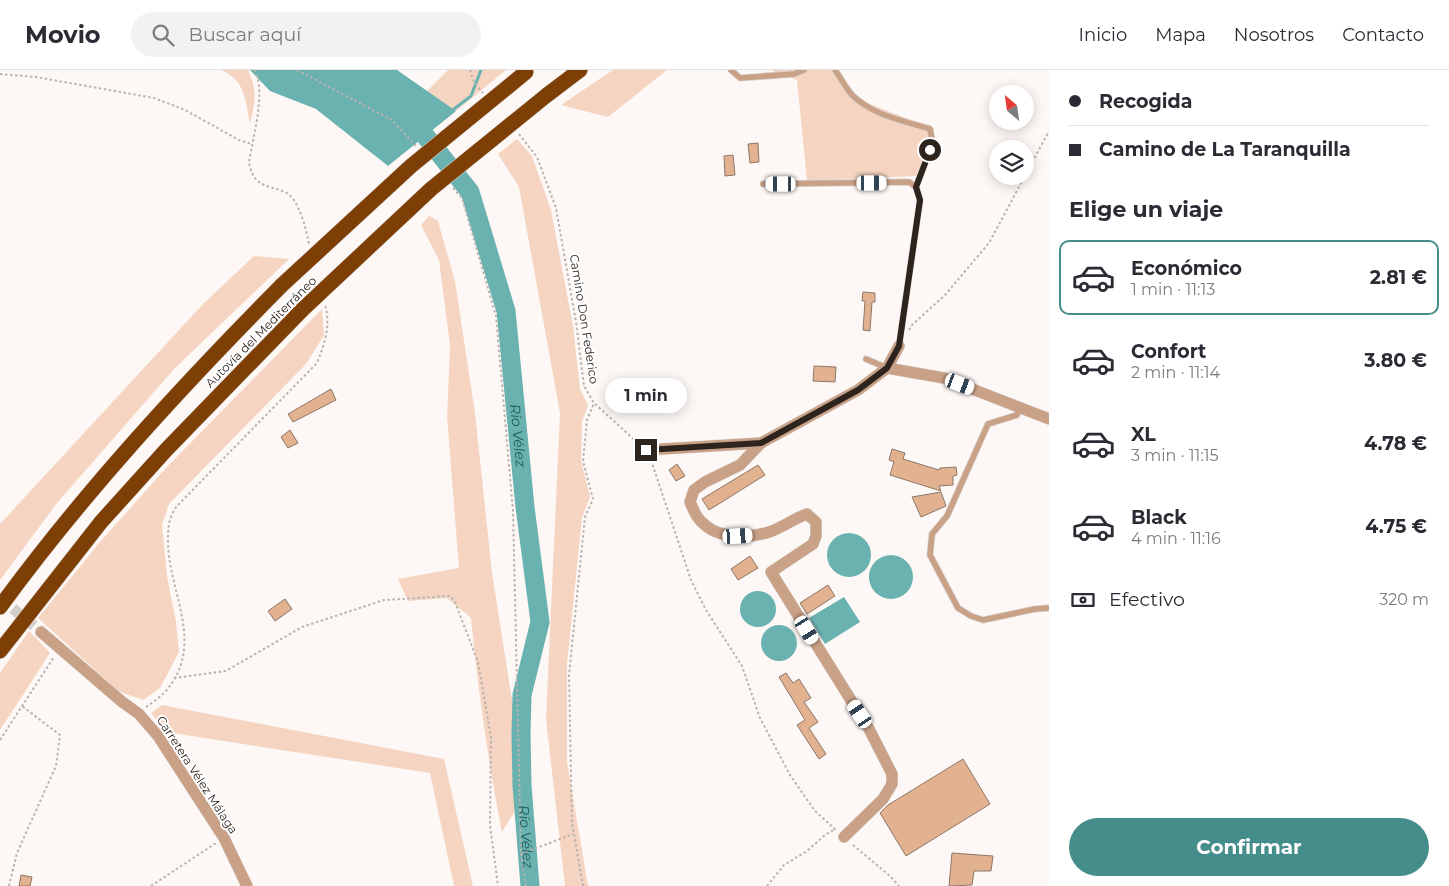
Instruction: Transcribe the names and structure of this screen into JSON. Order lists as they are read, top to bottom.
{
  "streets": {
    "highway": ["Autovía del Mediterráneo"],
    "street": ["Carretera Vélez Málaga"],
    "path": ["Camino Don Federico"]
  },
  "water": ["Río Vélez"],
  "north": "top left",
  "page": {
    "header": "Movio",
    "search": "Buscar aquí",
    "nav": [
      "Inicio",
      "Mapa",
      "Nosotros",
      "Contacto"
    ],
    "banner": ["Recogida", "Camino de La Taranquilla"],
    "heading": "Elige un viaje",
    "list": [
      {
        "name": "Económico",
        "note": "1 min · 11:13",
        "value": "2.81 €"
      },
      {
        "name": "Confort",
        "note": "2 min · 11:14",
        "value": "3.80 €"
      },
      {
        "name": "XL",
        "note": "3 min · 11:15",
        "value": "4.78 €"
      },
      {
        "name": "Black",
        "note": "4 min · 11:16",
        "value": "4.75 €"
      }
    ],
    "bubble": "1 min",
    "pay": ["Efectivo", "320 m"],
    "buttons": "Confirmar"
  }
}
